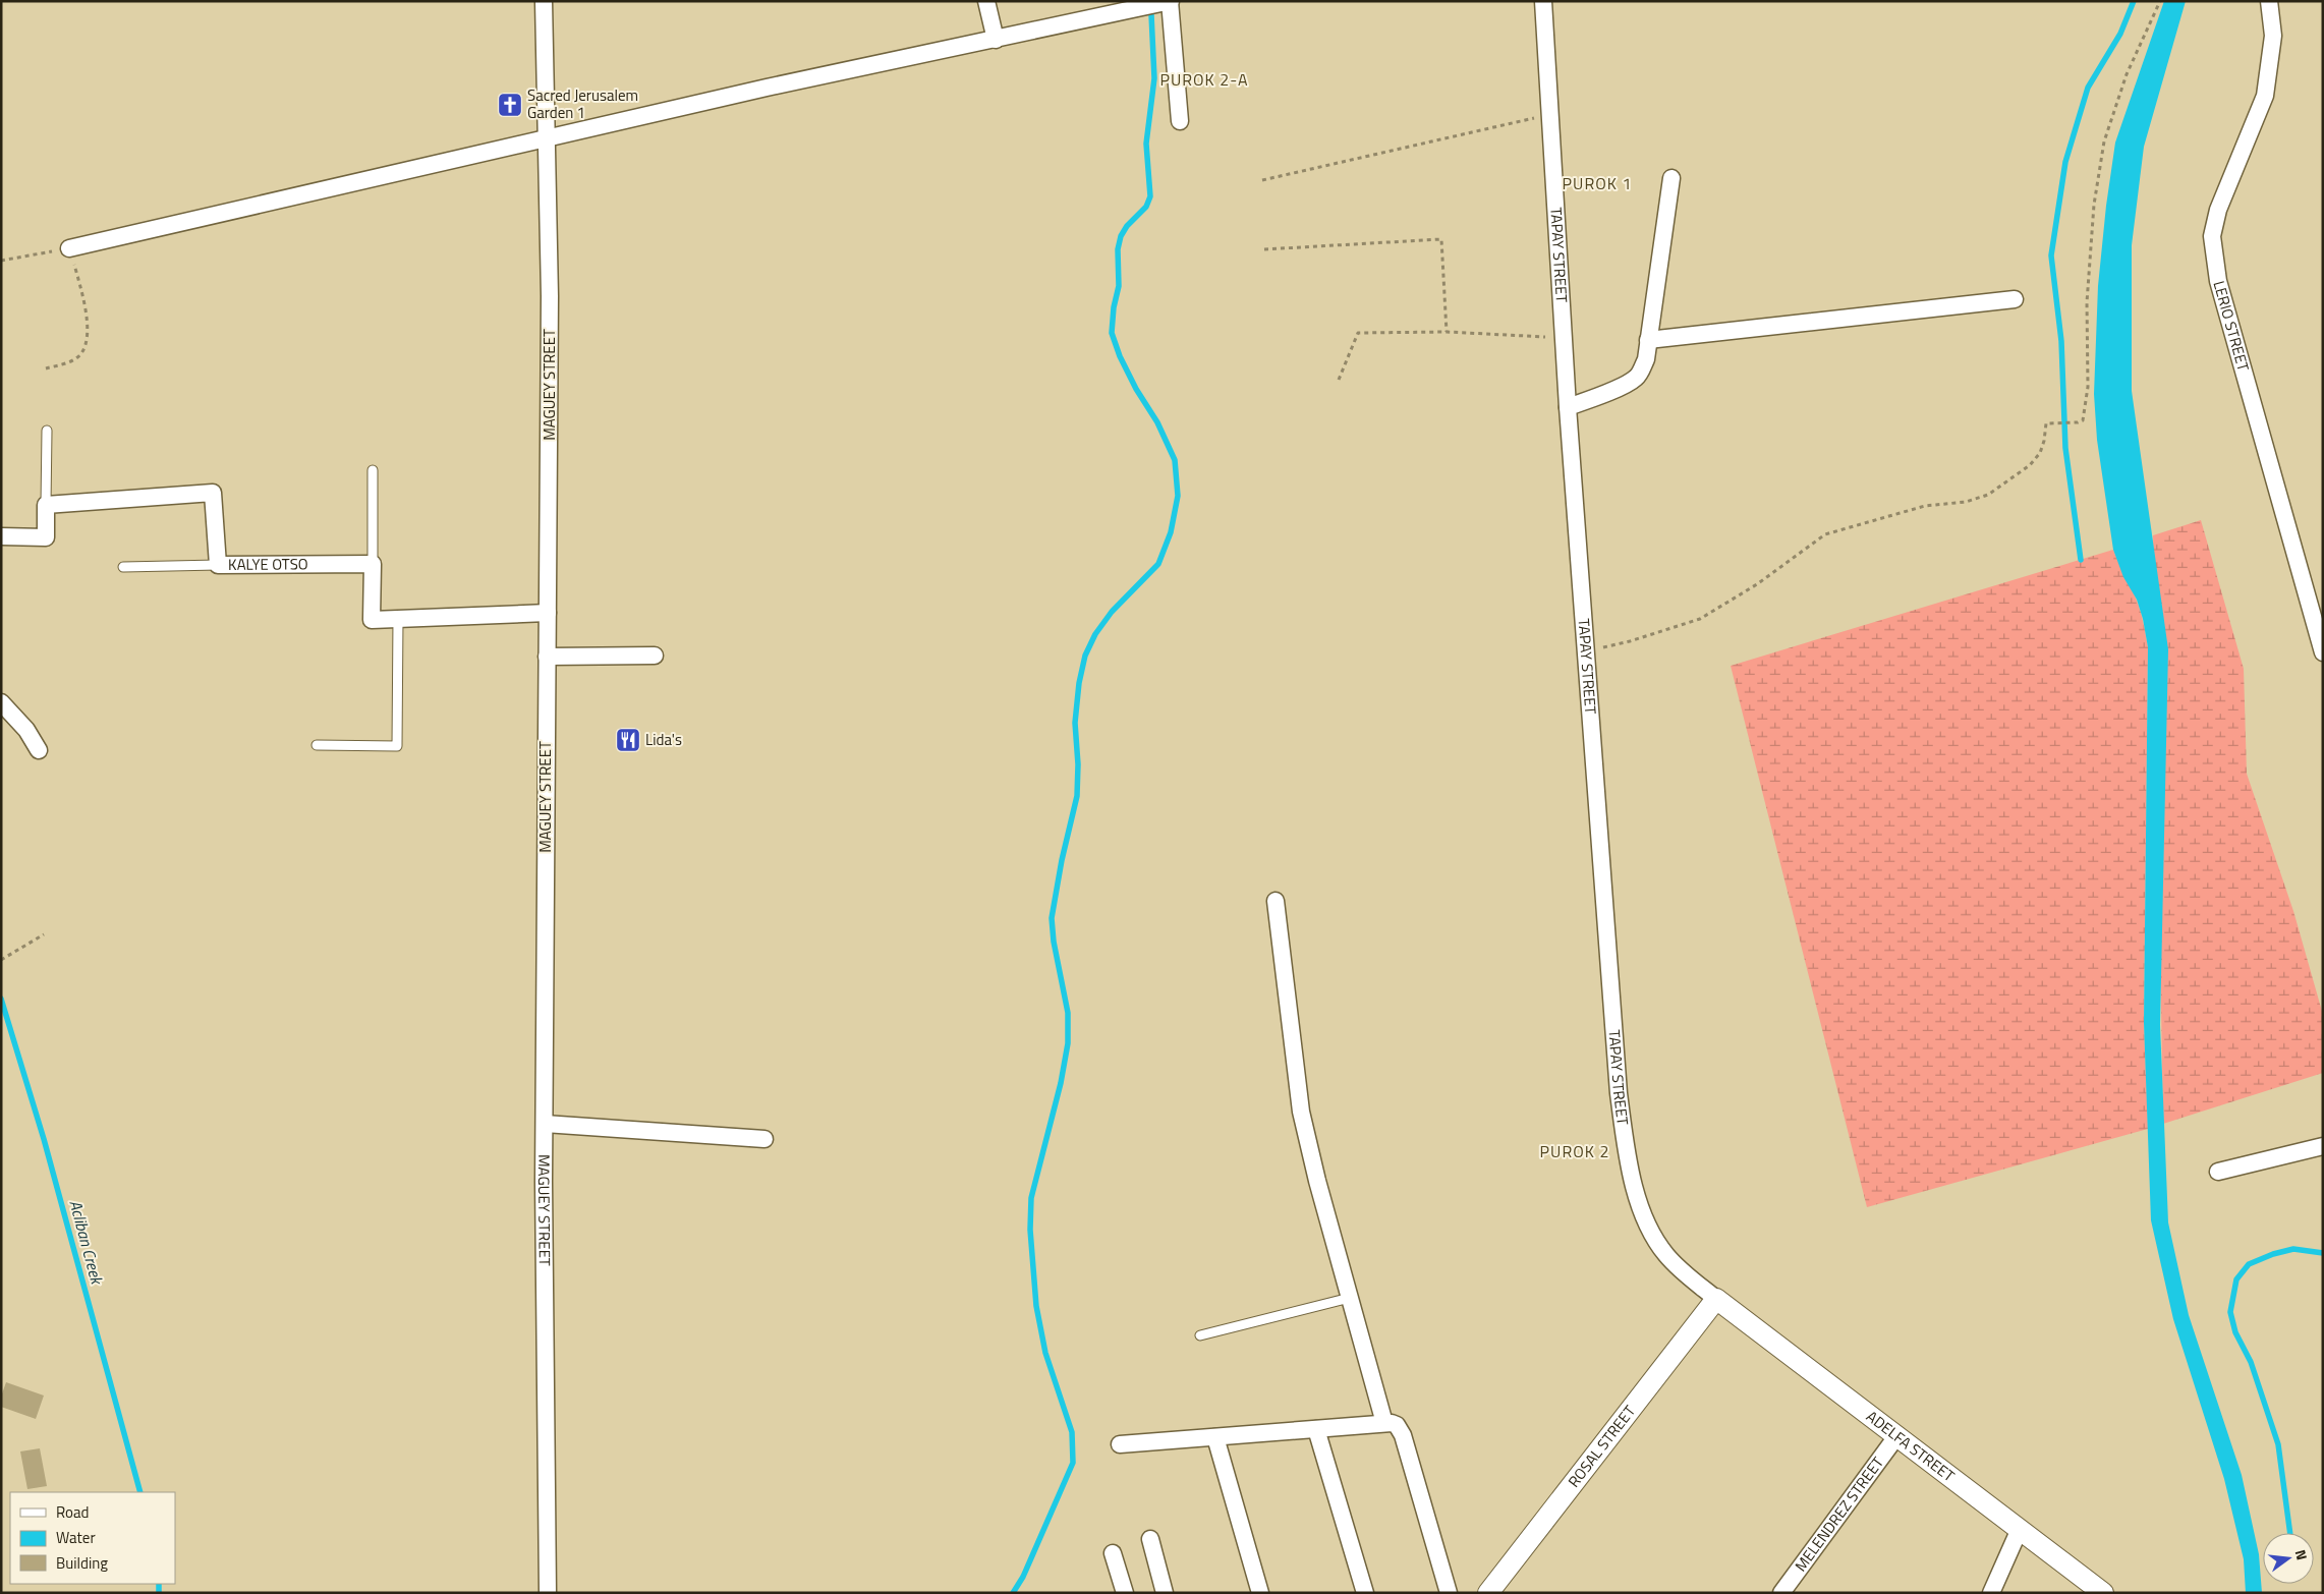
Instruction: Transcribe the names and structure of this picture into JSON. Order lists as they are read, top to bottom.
{
  "streets": {
    "street": [
      "TAPAY STREET",
      "LERIO STREET",
      "MAGUEY STREET",
      "KALYE OTSO",
      "ROSAL STREET",
      "ADELFA STREET",
      "MELENDREZ STREET"
    ]
  },
  "crossings": [
    ["TAPAY STREET", "ROSAL STREET"],
    ["TAPAY STREET", "ADELFA STREET"],
    ["ROSAL STREET", "ADELFA STREET"],
    ["ADELFA STREET", "MELENDREZ STREET"]
  ],
  "districts": ["PUROK 2-A", "PUROK 1", "PUROK 2"],
  "water": ["Acliban Creek"],
  "places": {
    "church": ["Sacred Jerusalem Garden 1"],
    "restaurant": ["Lida's"]
  },
  "legend": ["Road", "Water", "Building"],
  "north": "right"
}
